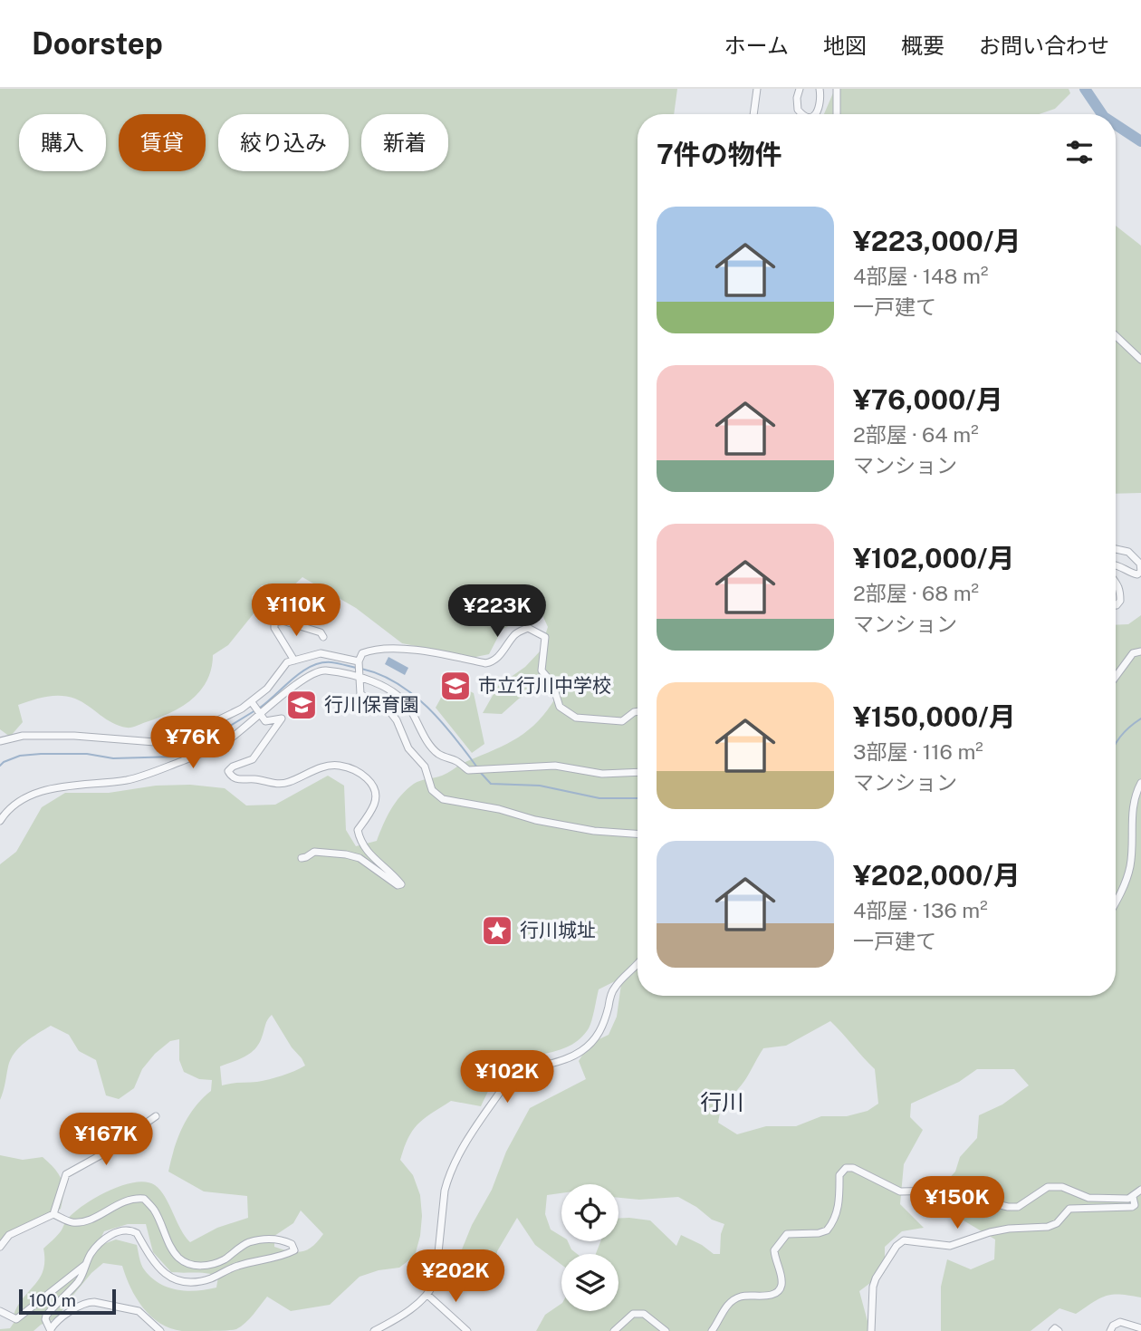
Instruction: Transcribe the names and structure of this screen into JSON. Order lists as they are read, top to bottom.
{
  "districts": ["行川"],
  "places": {
    "school or university": ["市立行川中学校", "行川保育園"],
    "place": ["行川城址"]
  },
  "scale_bar": "100 m",
  "page": {
    "header": "Doorstep",
    "nav": [
      "ホーム",
      "地図",
      "概要",
      "お問い合わせ"
    ],
    "chip": [
      "購入",
      "賃貸",
      "絞り込み",
      "新着"
    ],
    "heading": "7件の物件",
    "list": [
      {
        "name": "¥223,000/月",
        "note": "4部屋 · 148 m² · 一戸建て"
      },
      {
        "name": "¥76,000/月",
        "note": "2部屋 · 64 m² · マンション"
      },
      {
        "name": "¥102,000/月",
        "note": "2部屋 · 68 m² · マンション"
      },
      {
        "name": "¥150,000/月",
        "note": "3部屋 · 116 m² · マンション"
      },
      {
        "name": "¥202,000/月",
        "note": "4部屋 · 136 m² · 一戸建て"
      }
    ],
    "price": [
      "¥110K",
      "¥223K",
      "¥76K",
      "¥102K",
      "¥167K",
      "¥150K",
      "¥202K"
    ],
    "scale": "100 m"
  }
}
